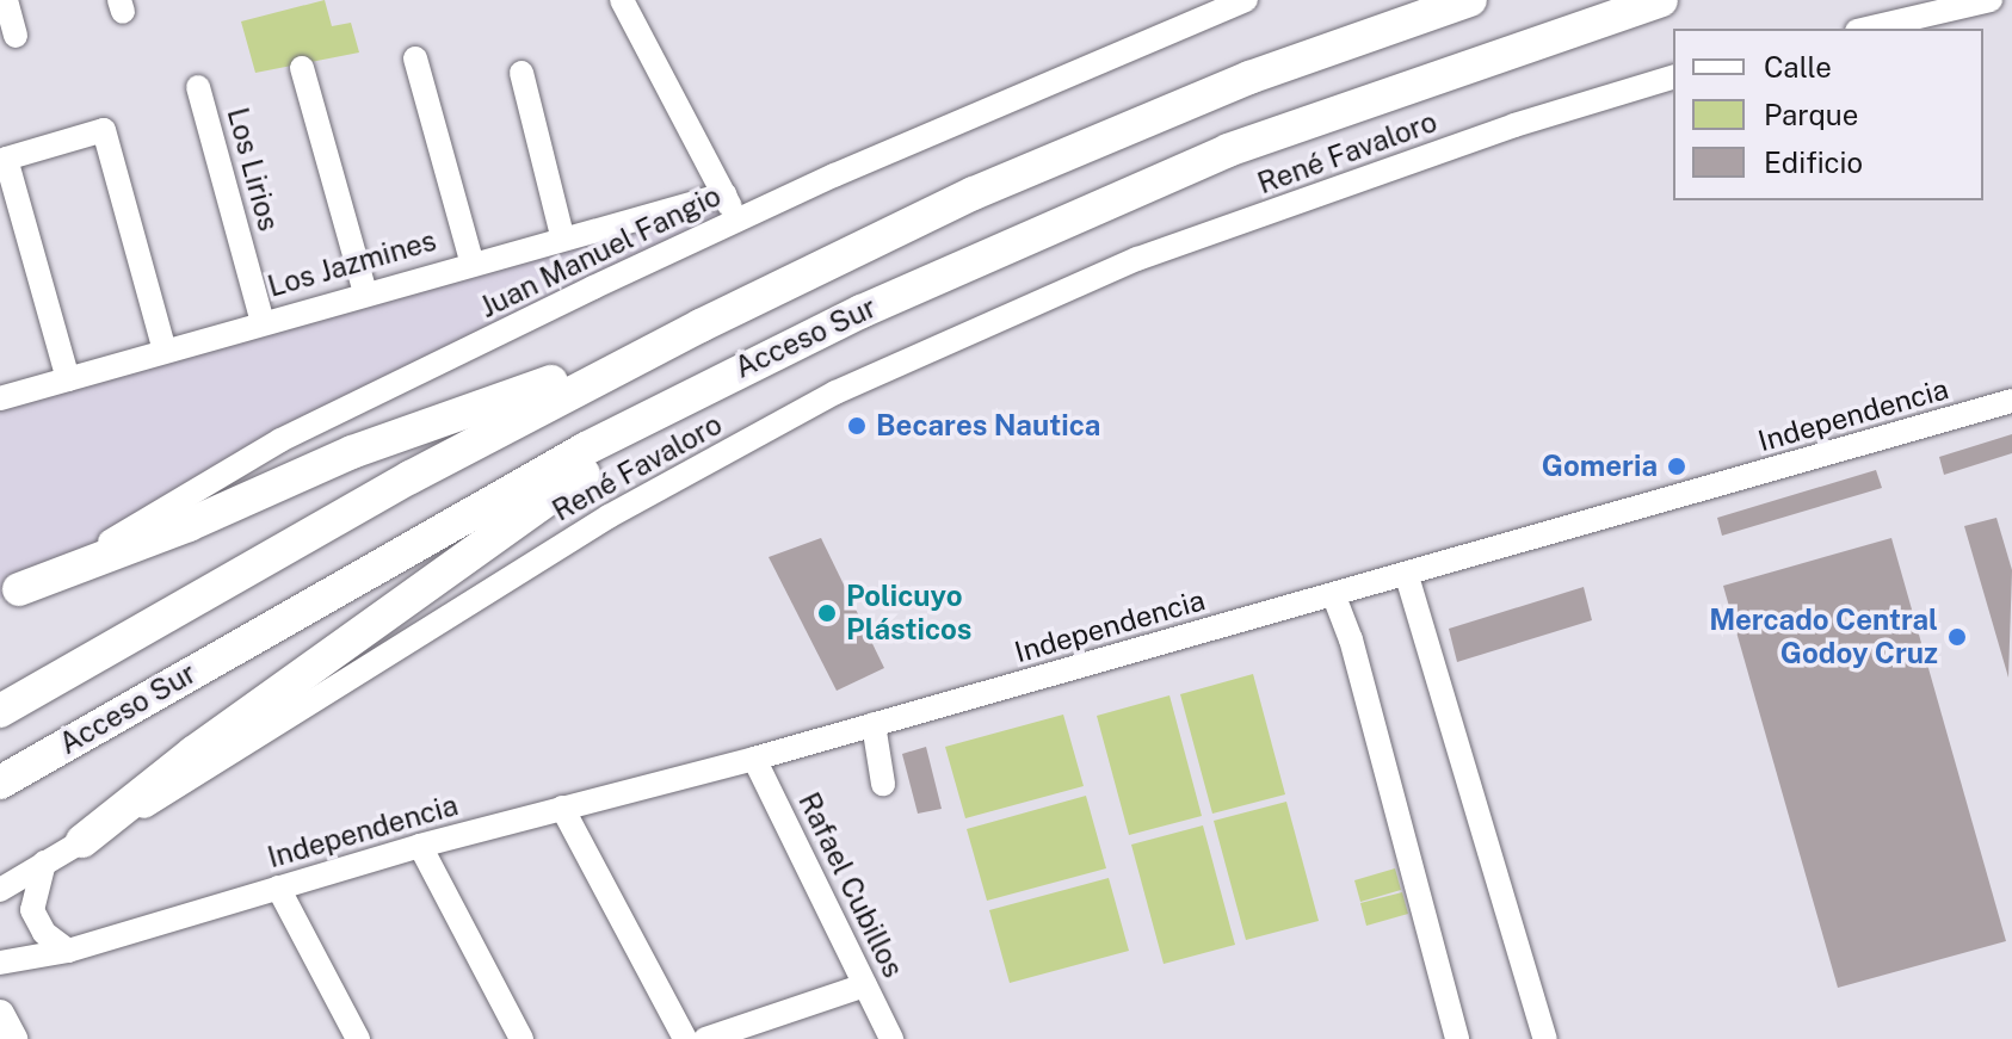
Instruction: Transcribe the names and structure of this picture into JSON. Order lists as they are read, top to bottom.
{
  "streets": {
    "highway": ["Acceso Sur"],
    "street": [
      "René Favaloro",
      "Los Lirios",
      "Juan Manuel Fangio",
      "Los Jazmines",
      "Independencia",
      "Rafael Cubillos"
    ]
  },
  "crossings": [
    ["Los Lirios", "Los Jazmines"],
    ["Independencia", "Rafael Cubillos"]
  ],
  "places": [
    "Becares Nautica",
    "Gomeria",
    "Policuyo Plásticos",
    "Mercado Central Godoy Cruz"
  ],
  "legend": ["Calle", "Parque", "Edificio"]
}
